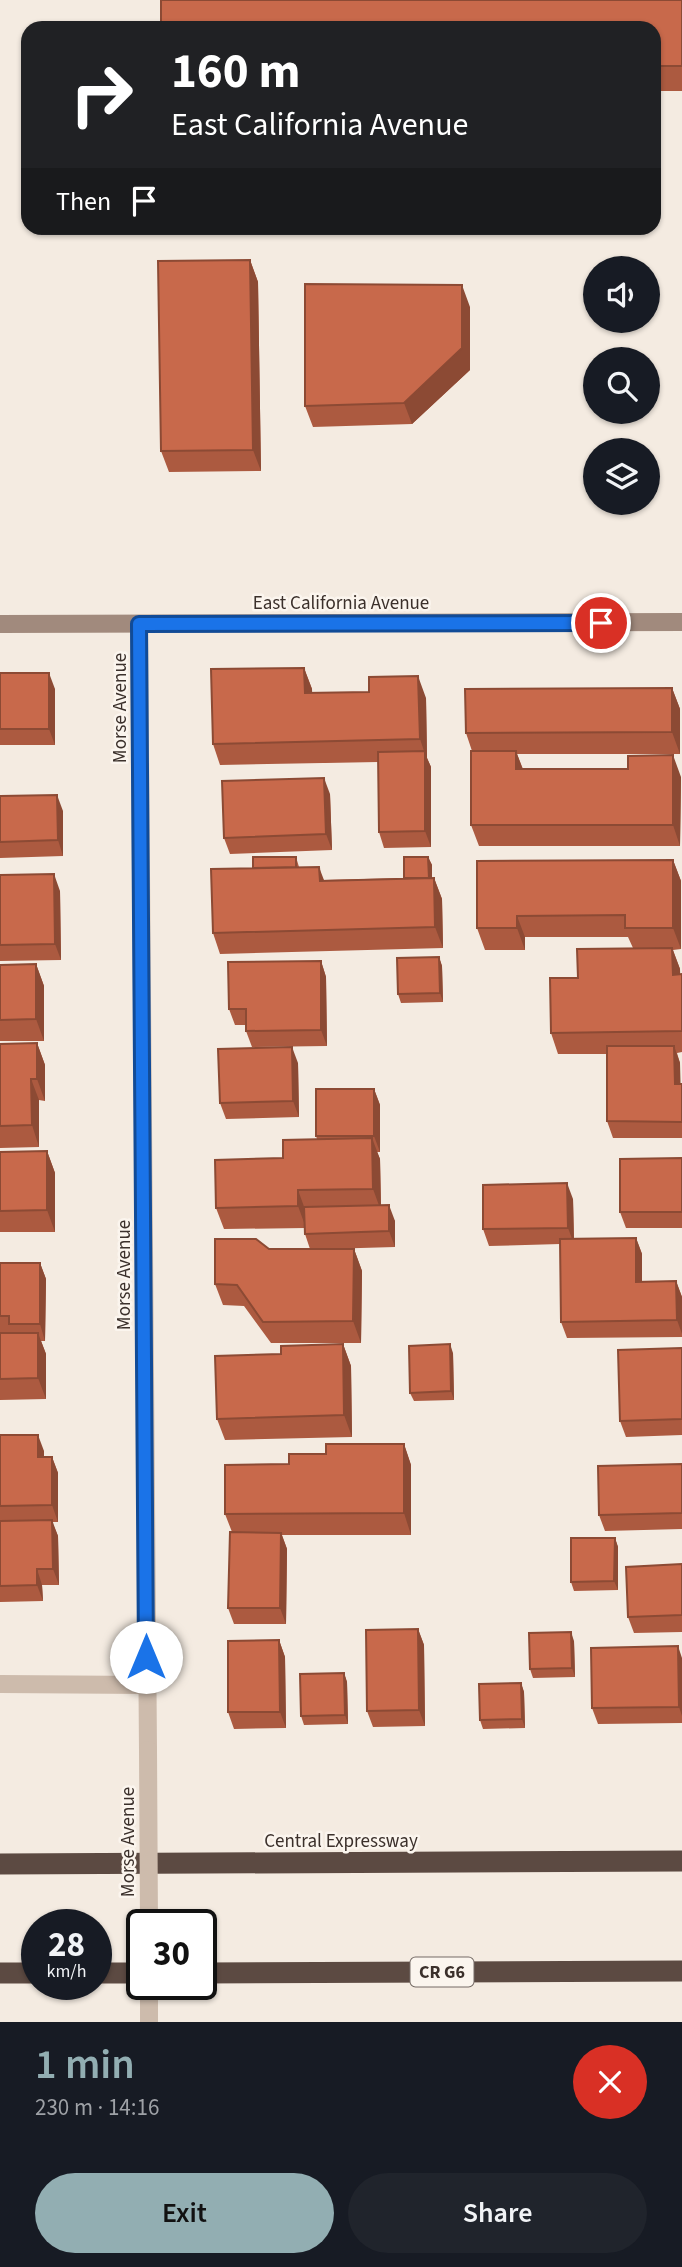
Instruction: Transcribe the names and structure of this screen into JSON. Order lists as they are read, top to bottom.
{
  "streets": {
    "highway": ["Central Expressway", "CR G6"],
    "street": ["East California Avenue", "Morse Avenue"]
  },
  "crossings": [
    ["East California Avenue", "Morse Avenue"]
  ],
  "page": {
    "turn": ["160 m", "East California Avenue"],
    "then": "Then",
    "speed": "28 km/h",
    "limit": "30",
    "heading": ["1 min", "230 m · 14:16"],
    "buttons": ["Exit", "Share"]
  }
}
